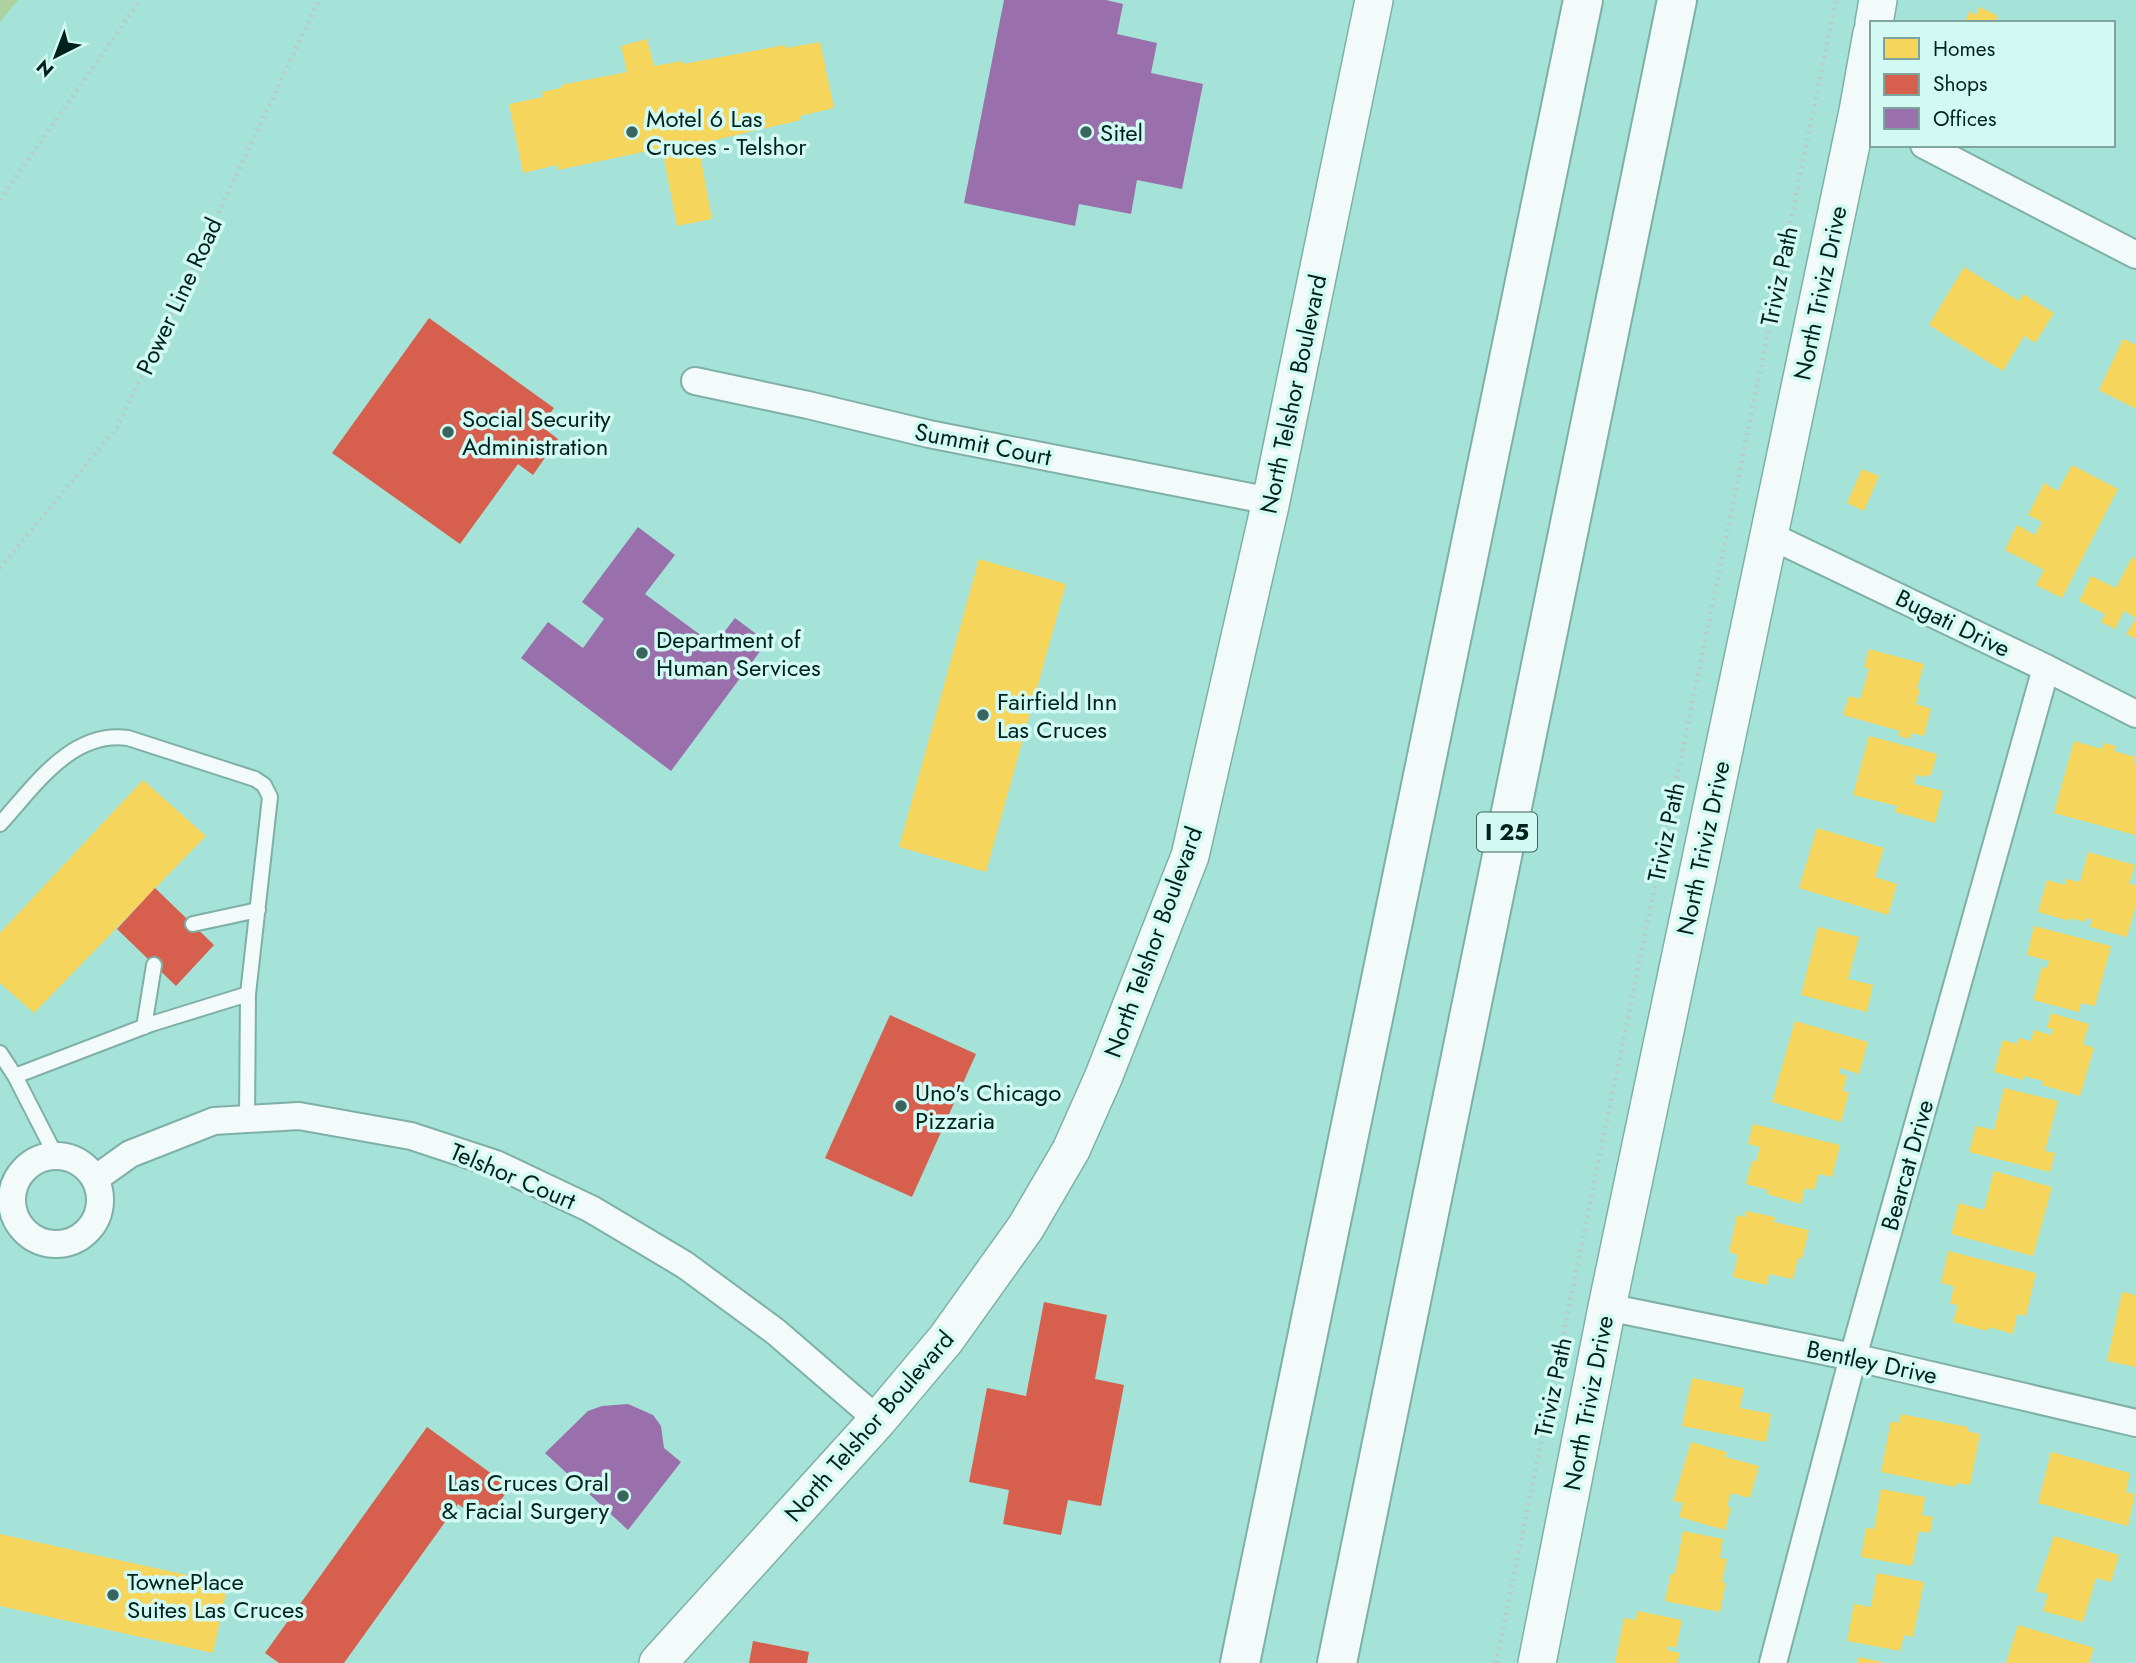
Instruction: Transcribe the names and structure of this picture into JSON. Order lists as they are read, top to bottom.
{
  "streets": {
    "highway": ["I 25"],
    "main road": ["North Triviz Drive", "North Telshor Boulevard"],
    "street": [
      "Summit Court",
      "Bugati Drive",
      "Bearcat Drive",
      "Telshor Court",
      "Bentley Drive"
    ],
    "path": ["Triviz Path", "Power Line Road"]
  },
  "crossings": [
    ["North Triviz Drive", "Bugati Drive"],
    ["North Triviz Drive", "Bentley Drive"],
    ["North Telshor Boulevard", "Summit Court"],
    ["North Telshor Boulevard", "Telshor Court"],
    ["Bugati Drive", "Bearcat Drive"],
    ["Bearcat Drive", "Bentley Drive"]
  ],
  "places": [
    "Motel 6 Las Cruces - Telshor",
    "Sitel",
    "Social Security Administration",
    "Department of Human Services",
    "Fairfield Inn Las Cruces",
    "Uno's Chicago Pizzaria",
    "Las Cruces Oral & Facial Surgery",
    "TownePlace Suites Las Cruces"
  ],
  "legend": ["Homes", "Shops", "Offices"],
  "north": "bottom left"
}
